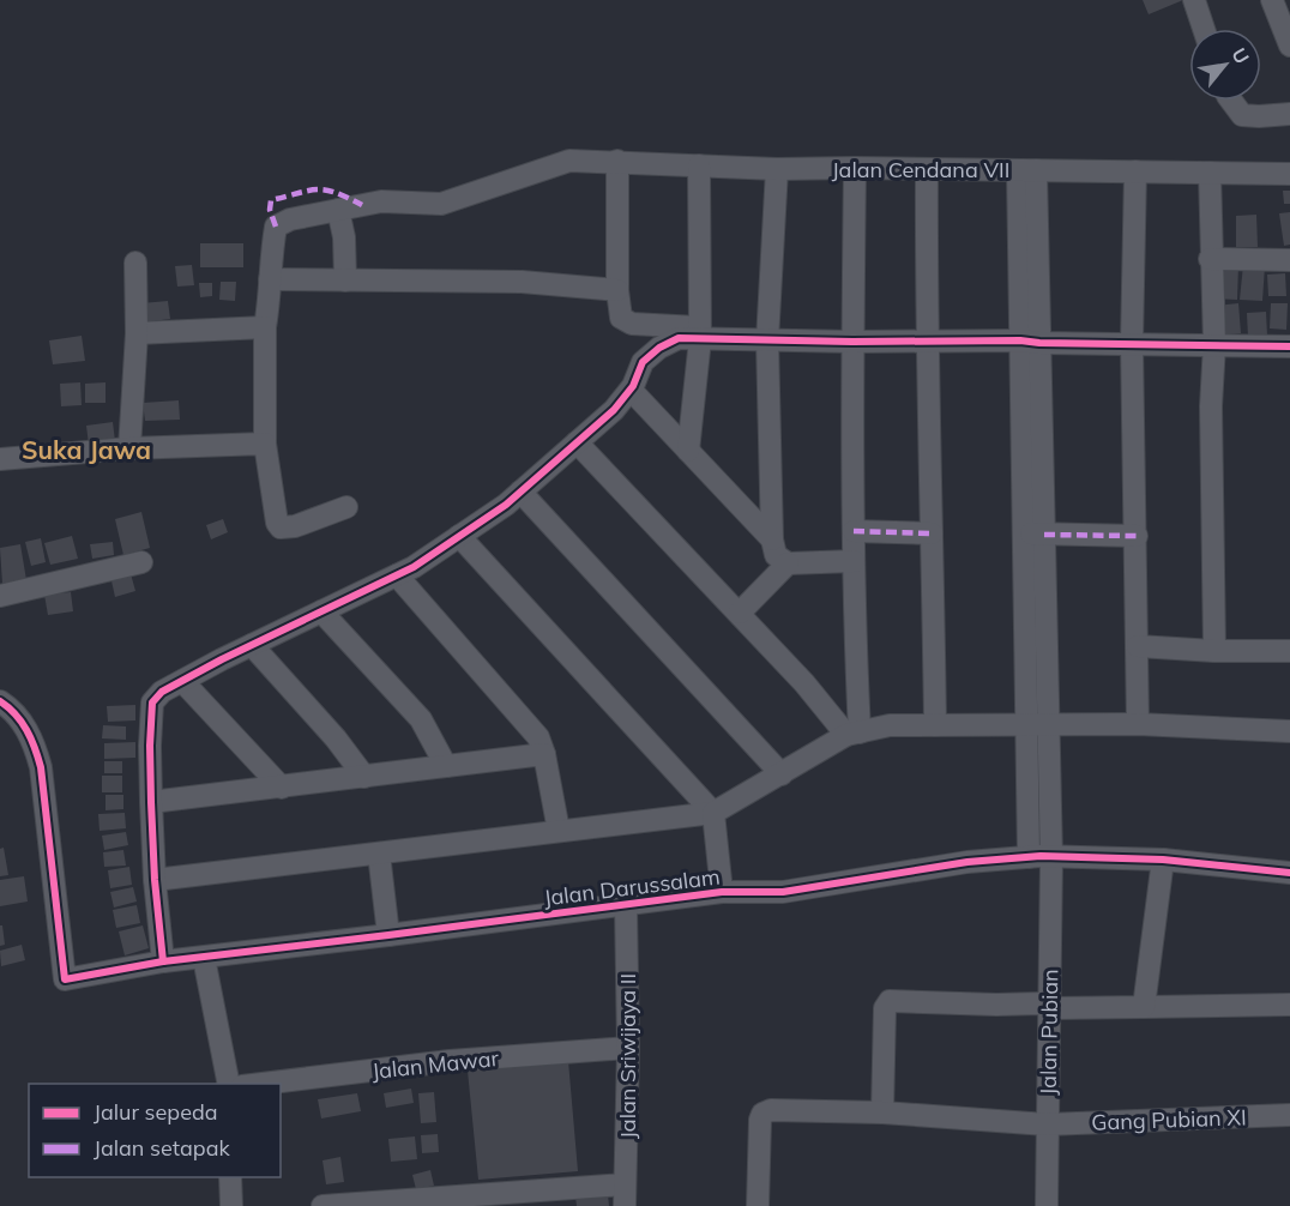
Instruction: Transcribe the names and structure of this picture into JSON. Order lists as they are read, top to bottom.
{
  "streets": {
    "street": [
      "Jalan Cendana VII",
      "Jalan Darussalam",
      "Jalan Pubian",
      "Jalan Sriwijaya II",
      "Jalan Mawar",
      "Gang Pubian XI"
    ]
  },
  "crossings": [
    ["Jalan Darussalam", "Jalan Pubian"],
    ["Jalan Darussalam", "Jalan Sriwijaya II"],
    ["Jalan Pubian", "Gang Pubian XI"],
    ["Jalan Sriwijaya II", "Jalan Mawar"]
  ],
  "districts": ["Suka Jawa"],
  "legend": ["Jalur sepeda", "Jalan setapak"],
  "north": "top right"
}
